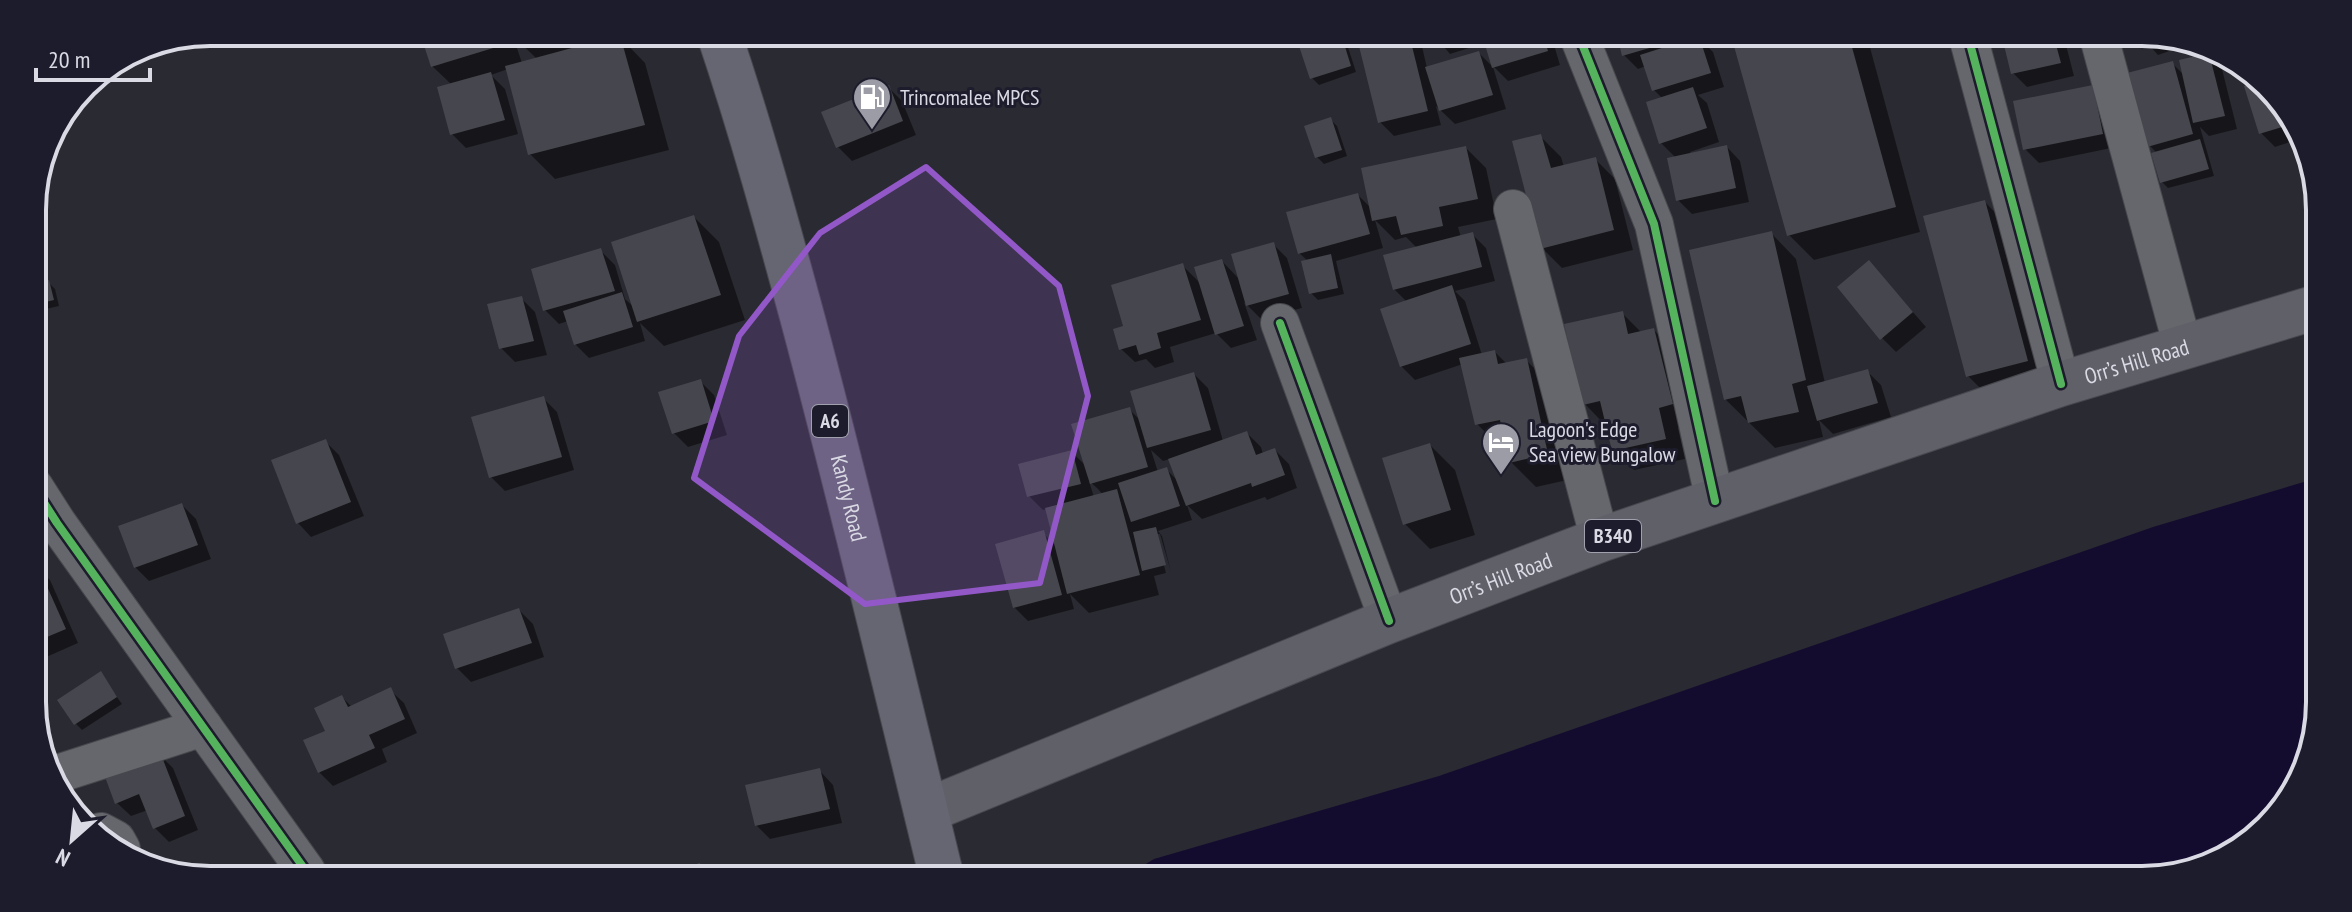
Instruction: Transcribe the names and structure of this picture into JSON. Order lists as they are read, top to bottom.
{
  "streets": {
    "highway": ["A6", "Kandy Road"],
    "main road": ["Orr’s Hill Road", "B340"]
  },
  "crossings": [
    ["Orr’s Hill Road", "Kandy Road"]
  ],
  "places": {
    "fuel station": ["Trincomalee MPCS"],
    "hotel": ["Lagoon's Edge Sea view Bungalow"]
  },
  "scale_bar": "20 m",
  "north": "bottom left"
}
